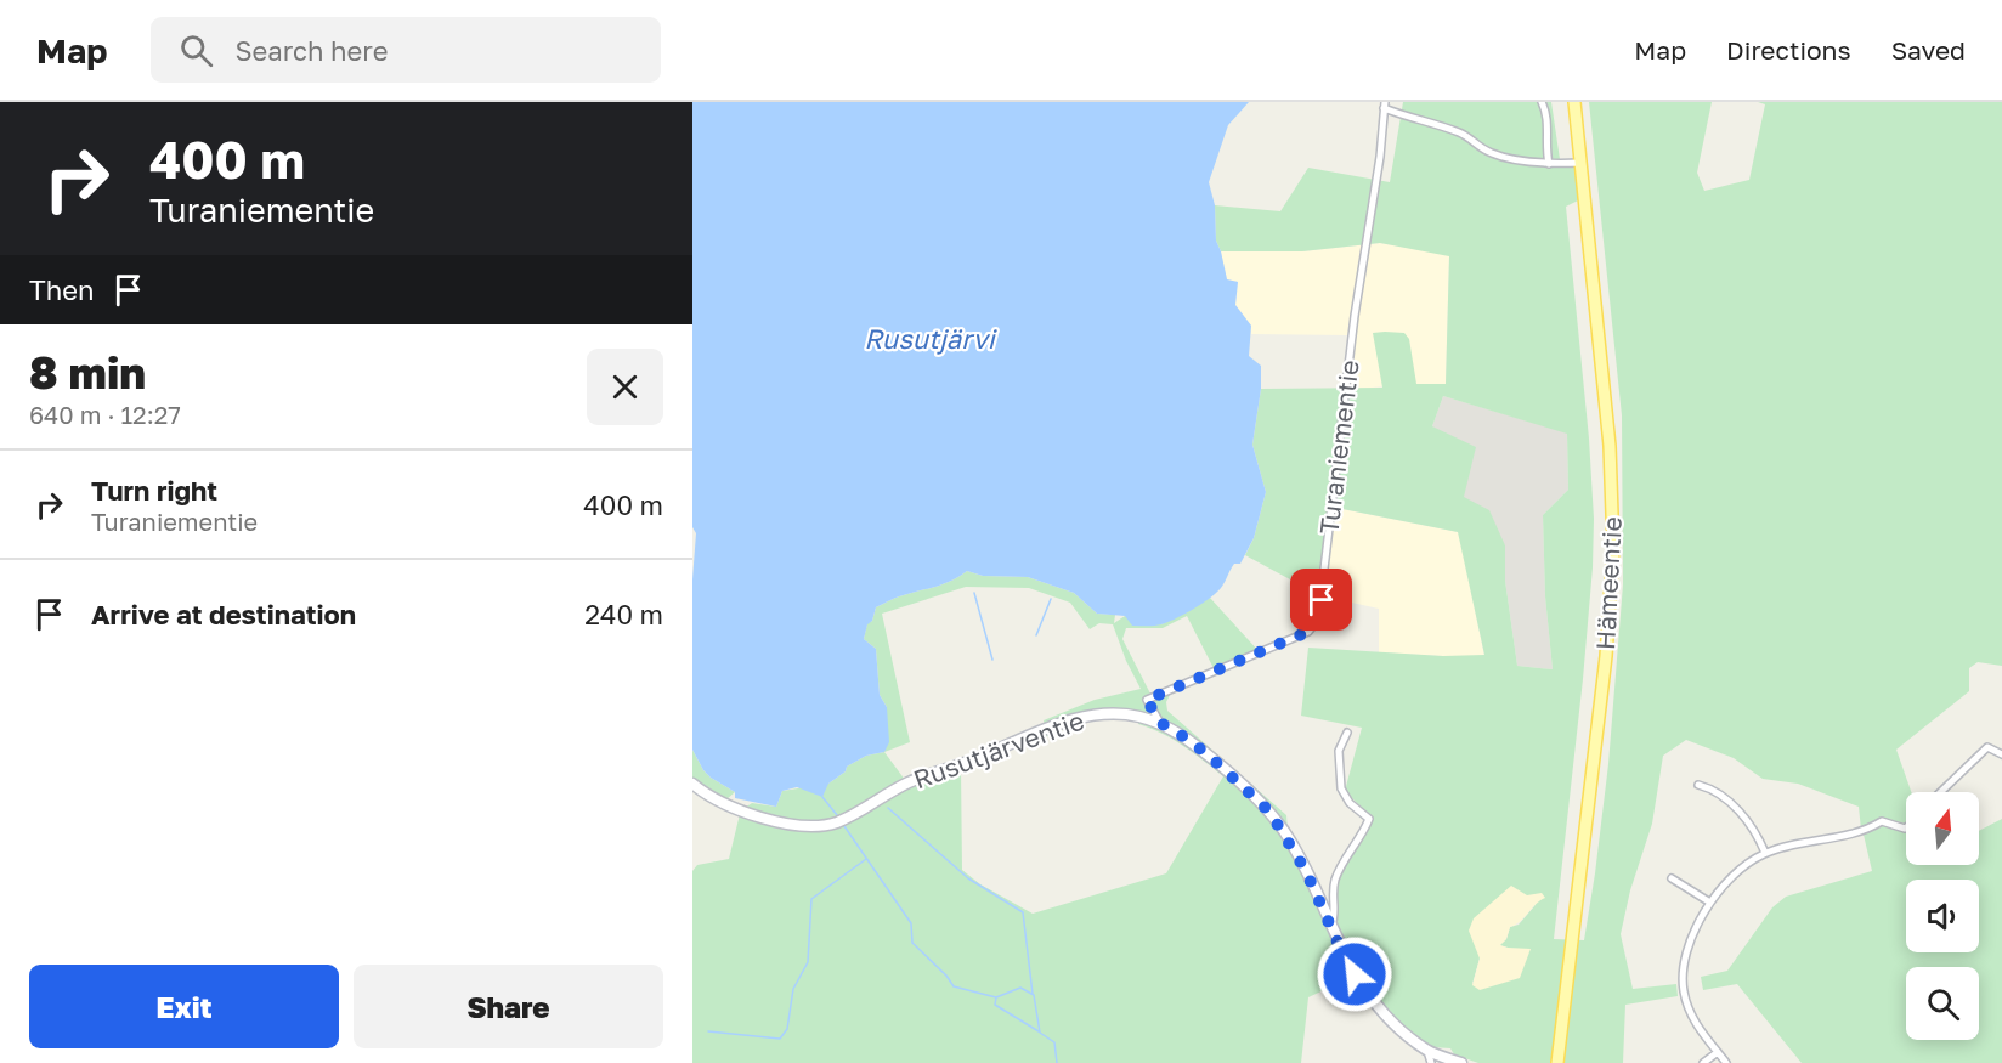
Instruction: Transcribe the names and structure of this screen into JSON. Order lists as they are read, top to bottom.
{
  "streets": {
    "main road": ["Hämeentie", "Rusutjärventie"],
    "street": ["Turaniementie"]
  },
  "crossings": [
    ["Turaniementie", "Rusutjärventie"]
  ],
  "water": ["Rusutjärvi"],
  "north": "top",
  "page": {
    "header": "Map",
    "search": "Search here",
    "nav": ["Map", "Directions", "Saved"],
    "turn": ["400 m", "Turaniementie"],
    "then": "Then",
    "heading": ["8 min", "640 m · 12:27"],
    "list": [
      {
        "name": "Turn right",
        "note": "Turaniementie",
        "value": "400 m"
      },
      {
        "name": "Arrive at destination",
        "value": "240 m"
      }
    ],
    "buttons": ["Exit", "Share"]
  }
}
